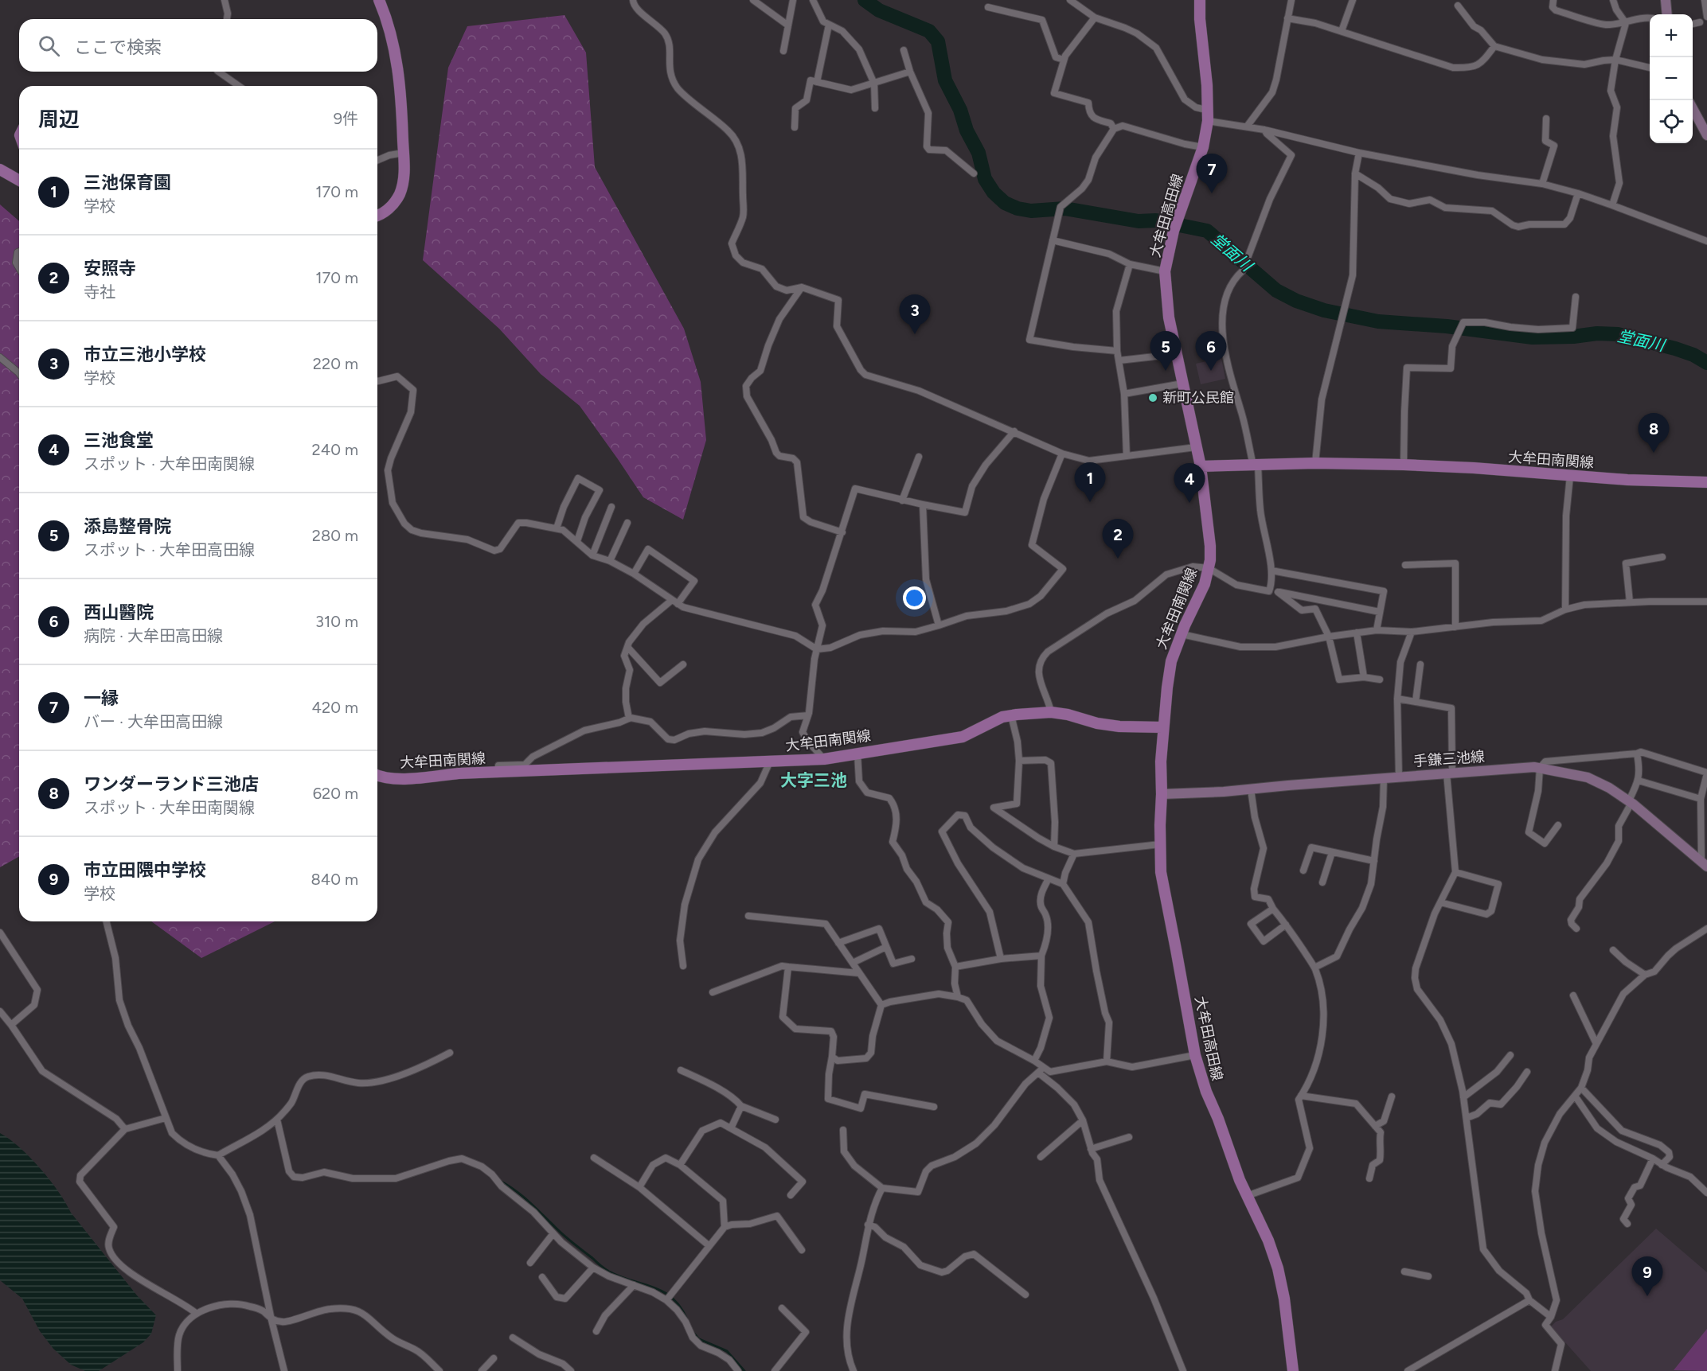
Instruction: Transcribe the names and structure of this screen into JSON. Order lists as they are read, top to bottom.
{
  "streets": {
    "main road": ["大牟田高田線", "大牟田南関線", "手鎌三池線"]
  },
  "crossings": [
    ["大牟田高田線", "大牟田南関線"],
    ["大牟田高田線", "手鎌三池線"]
  ],
  "districts": ["大字三池"],
  "water": ["堂面川"],
  "places": ["新町公民館"],
  "page": {
    "map_buttons": ["+", "−"],
    "search": "ここで検索",
    "heading": ["周辺", "9件"],
    "list": [
      {
        "mark": "1",
        "name": "三池保育園",
        "note": "学校",
        "value": "170 m"
      },
      {
        "mark": "2",
        "name": "安照寺",
        "note": "寺社",
        "value": "170 m"
      },
      {
        "mark": "3",
        "name": "市立三池小学校",
        "note": "学校",
        "value": "220 m"
      },
      {
        "mark": "4",
        "name": "三池食堂",
        "note": "スポット · 大牟田南関線",
        "value": "240 m"
      },
      {
        "mark": "5",
        "name": "添島整骨院",
        "note": "スポット · 大牟田高田線",
        "value": "280 m"
      },
      {
        "mark": "6",
        "name": "西山醫院",
        "note": "病院 · 大牟田高田線",
        "value": "310 m"
      },
      {
        "mark": "7",
        "name": "一縁",
        "note": "バー · 大牟田高田線",
        "value": "420 m"
      },
      {
        "mark": "8",
        "name": "ワンダーランド三池店",
        "note": "スポット · 大牟田南関線",
        "value": "620 m"
      },
      {
        "mark": "9",
        "name": "市立田隈中学校",
        "note": "学校",
        "value": "840 m"
      }
    ],
    "pins": [
      "7",
      "3",
      "5",
      "6",
      "8",
      "1",
      "4",
      "2",
      "9"
    ]
  }
}
